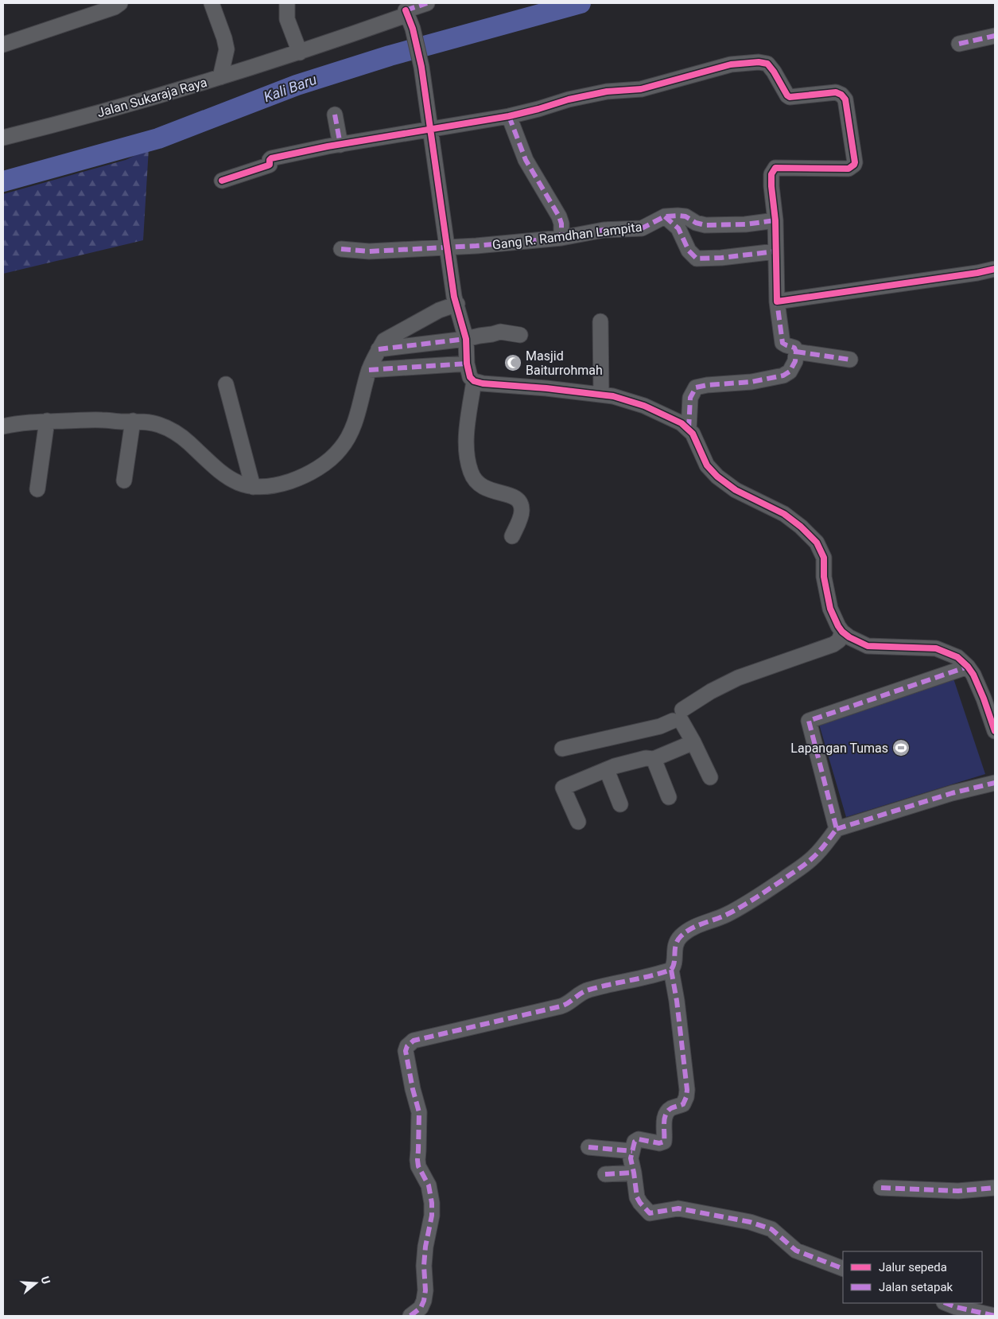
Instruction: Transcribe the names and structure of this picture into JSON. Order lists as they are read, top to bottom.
{
  "streets": {
    "street": ["Jalan Sukaraja Raya", "Gang R. Ramdhan Lampita"]
  },
  "water": ["Kali Baru"],
  "places": {
    "mosque": ["Masjid Baiturrohmah"],
    "sports": ["Lapangan Tumas"]
  },
  "legend": ["Jalur sepeda", "Jalan setapak"],
  "north": "right"
}
